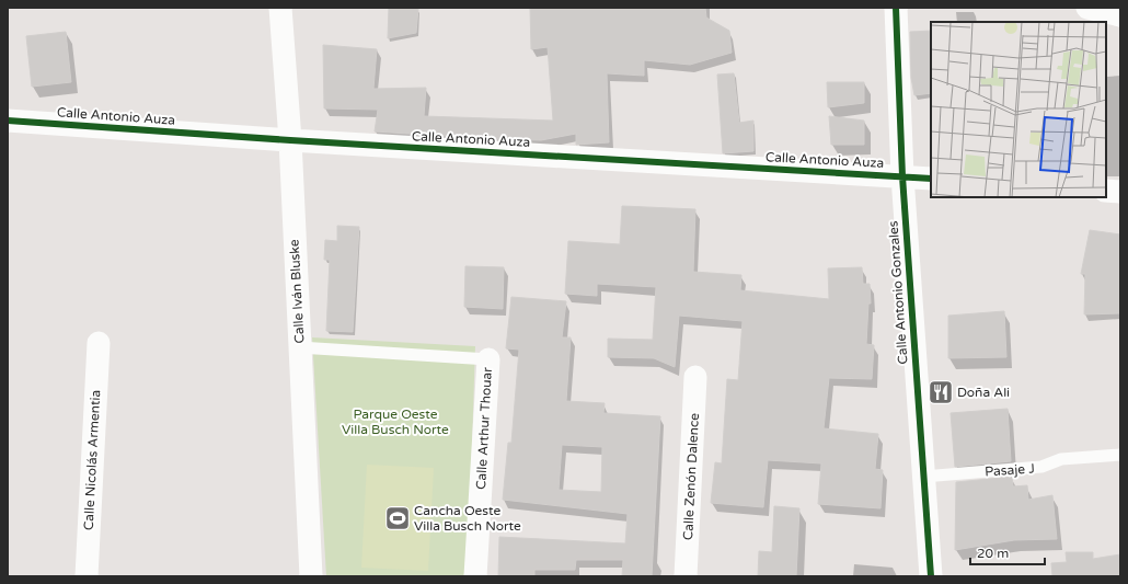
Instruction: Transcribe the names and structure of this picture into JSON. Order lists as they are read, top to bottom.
{
  "streets": {
    "street": [
      "Calle Antonio Auza",
      "Calle Iván Bluske",
      "Calle Antonio Gonzales",
      "Calle Arthur Thouar",
      "Calle Nicolás Armentia",
      "Calle Zenón Dalence"
    ],
    "lane": ["Pasaje J"]
  },
  "crossings": [
    ["Calle Antonio Auza", "Calle Iván Bluske"],
    ["Calle Antonio Auza", "Calle Antonio Gonzales"],
    ["Calle Antonio Gonzales", "Pasaje J"]
  ],
  "parks": ["Parque Oeste Villa Busch Norte"],
  "places": {
    "restaurant": ["Doña Ali"],
    "sports": ["Cancha Oeste Villa Busch Norte"]
  },
  "scale_bar": "20 m"
}
